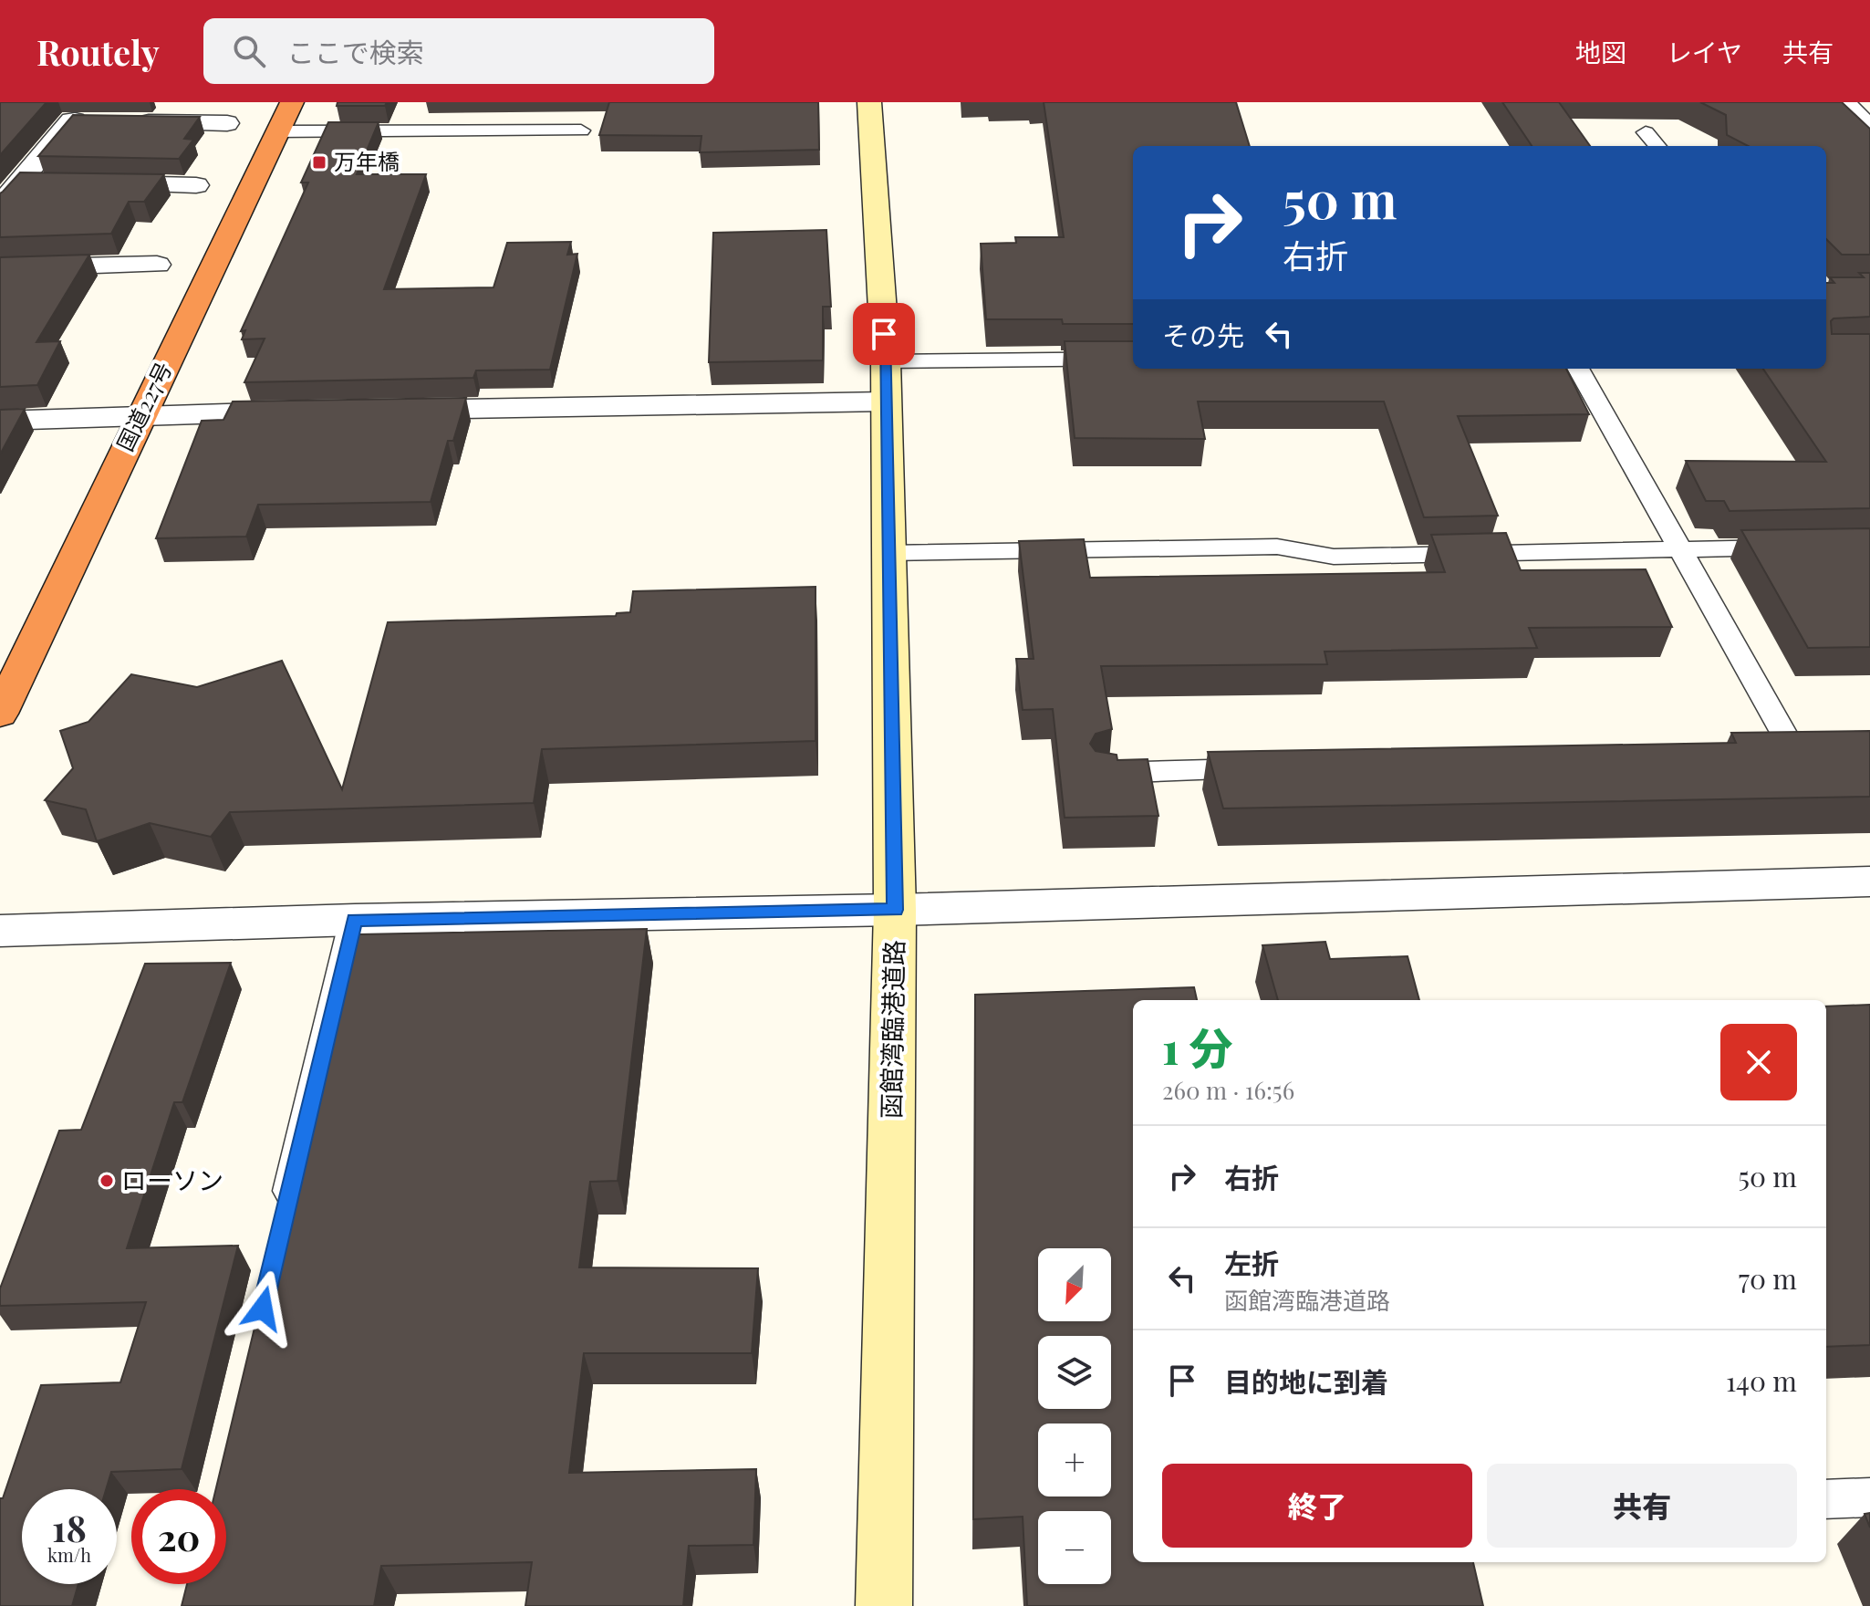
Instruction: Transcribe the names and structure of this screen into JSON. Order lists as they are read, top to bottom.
{
  "streets": {
    "highway": ["国道227号"],
    "street": ["函館湾臨港道路"]
  },
  "places": {
    "transit": ["万年橋"],
    "other": ["ローソン"]
  },
  "north": "bottom left",
  "page": {
    "header": "Routely",
    "search": "ここで検索",
    "nav": ["地図", "レイヤ", "共有"],
    "turn": ["50 m", "右折"],
    "then": "その先",
    "heading": ["1 分", "260 m · 16:56"],
    "list": [
      {
        "name": "右折",
        "value": "50 m"
      },
      {
        "name": "左折",
        "note": "函館湾臨港道路",
        "value": "70 m"
      },
      {
        "name": "目的地に到着",
        "value": "140 m"
      }
    ],
    "map_buttons": ["+", "−"],
    "buttons": ["終了", "共有"],
    "speed": "18 km/h",
    "limit": "20"
  }
}
